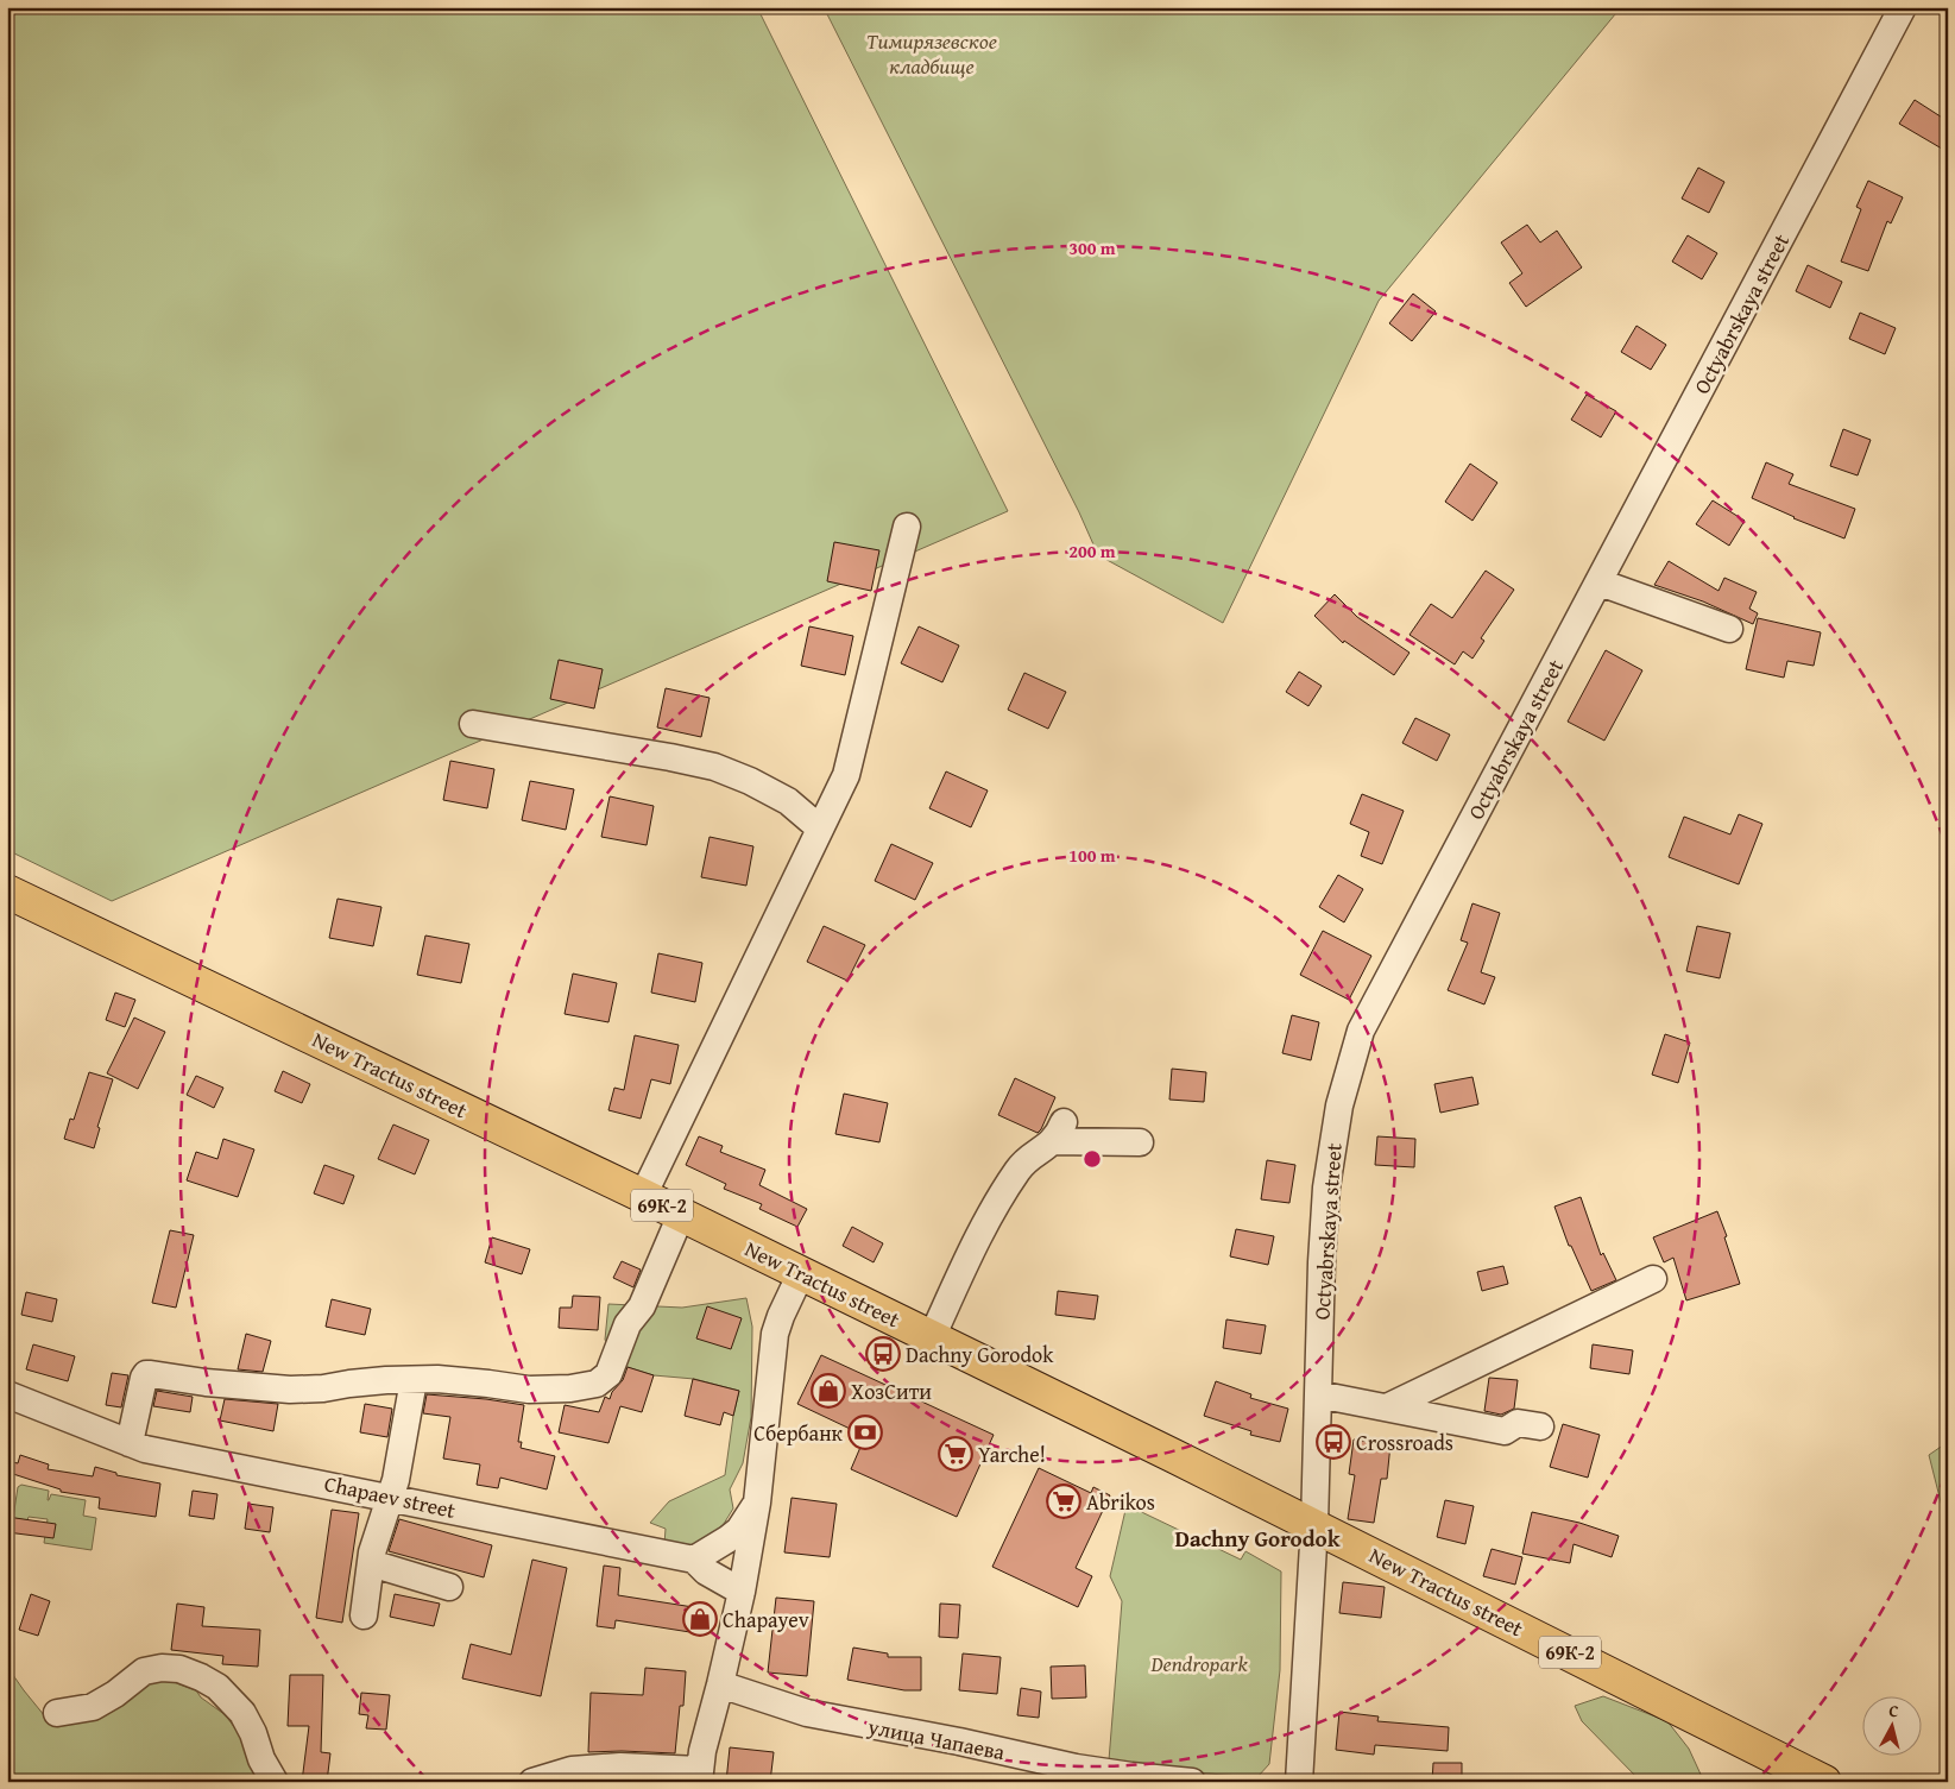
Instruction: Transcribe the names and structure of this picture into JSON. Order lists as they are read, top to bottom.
{
  "streets": {
    "main road": ["New Tractus street", "69К-2"],
    "street": ["Octyabrskaya street", "Chapaev street", "улица Чапаева"]
  },
  "crossings": [
    ["Octyabrskaya street", "New Tractus street"]
  ],
  "districts": ["Dachny Gorodok"],
  "parks": ["Тимирязевское кладбище", "Dendropark"],
  "places": {
    "bus stop": ["Dachny Gorodok", "Crossroads"],
    "shop": ["ХозСити", "Chapayev"],
    "bank": ["Сбербанк"],
    "supermarket": ["Yarche!", "Abrikos"]
  },
  "north": "top",
  "rings": ["300 m", "200 m", "100 m"]
}
